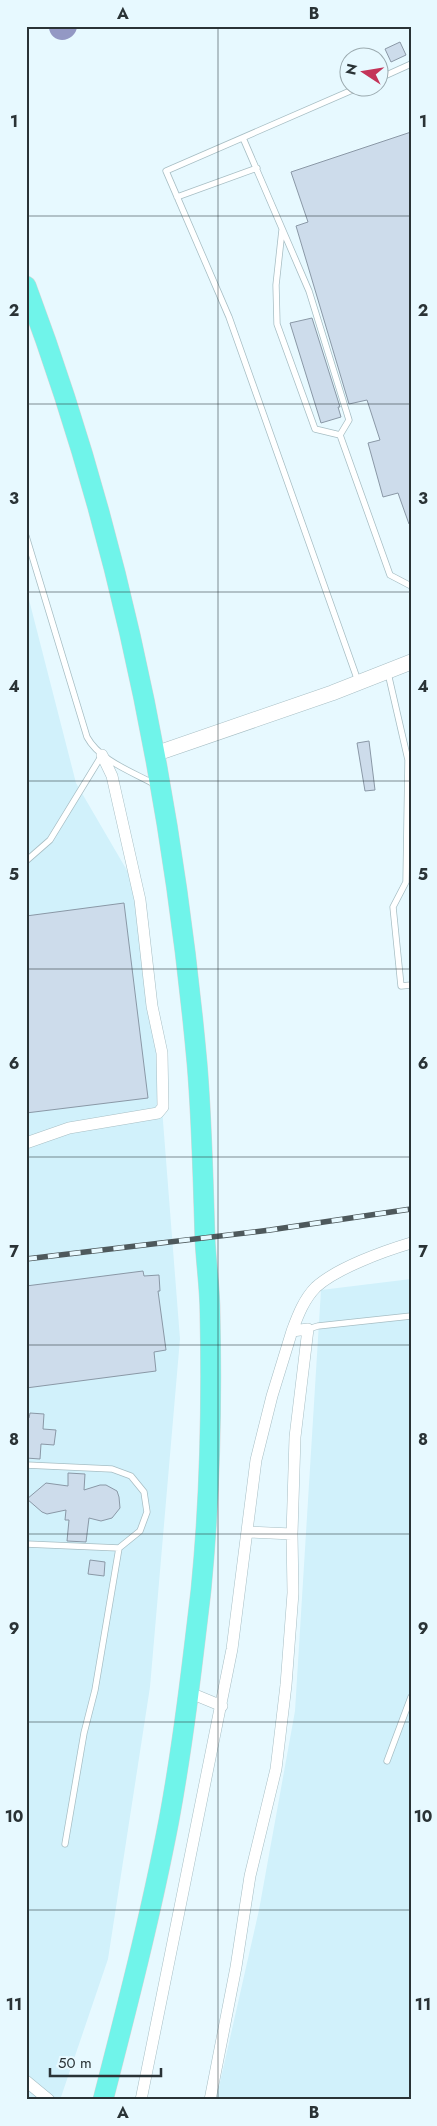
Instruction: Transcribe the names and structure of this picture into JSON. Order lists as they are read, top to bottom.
{
  "scale_bar": "50 m",
  "north": "left",
  "grid": {
    "columns": ["A", "B"],
    "rows": [
      "1",
      "2",
      "3",
      "4",
      "5",
      "6",
      "7",
      "8",
      "9",
      "10",
      "11"
    ]
  }
}
